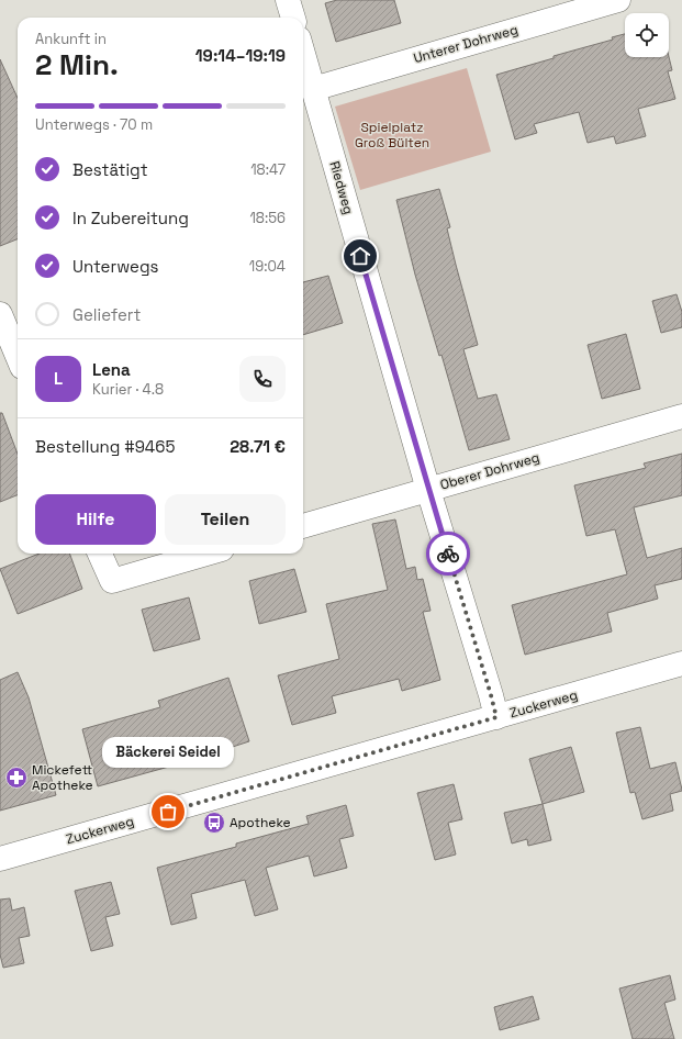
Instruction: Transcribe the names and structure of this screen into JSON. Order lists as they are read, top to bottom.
{
  "streets": {
    "street": [
      "Unterer Dohrweg",
      "Riedweg",
      "Oberer Dohrweg",
      "Zuckerweg"
    ]
  },
  "crossings": [
    ["Unterer Dohrweg", "Riedweg"],
    ["Riedweg", "Oberer Dohrweg"],
    ["Riedweg", "Zuckerweg"]
  ],
  "parks": ["Spielplatz Groß Bülten"],
  "places": {
    "pharmacy": ["Mickefett Apotheke"],
    "other": ["Bäckerei Seidel"],
    "bus stop": ["Apotheke"]
  },
  "page": {
    "heading": ["2 Min.", "Ankunft in", "19:14–19:19"],
    "panel": [
      "Lena",
      "Kurier · 4.8",
      "Bestellung #9465",
      "28.71 €"
    ],
    "bar": "Unterwegs · 70 m",
    "list": [
      ["Bestätigt", "18:47"],
      ["In Zubereitung", "18:56"],
      ["Unterwegs", "19:04"],
      "Geliefert"
    ],
    "round": "L",
    "buttons": ["Hilfe", "Teilen"],
    "bubble": "Bäckerei Seidel"
  }
}
